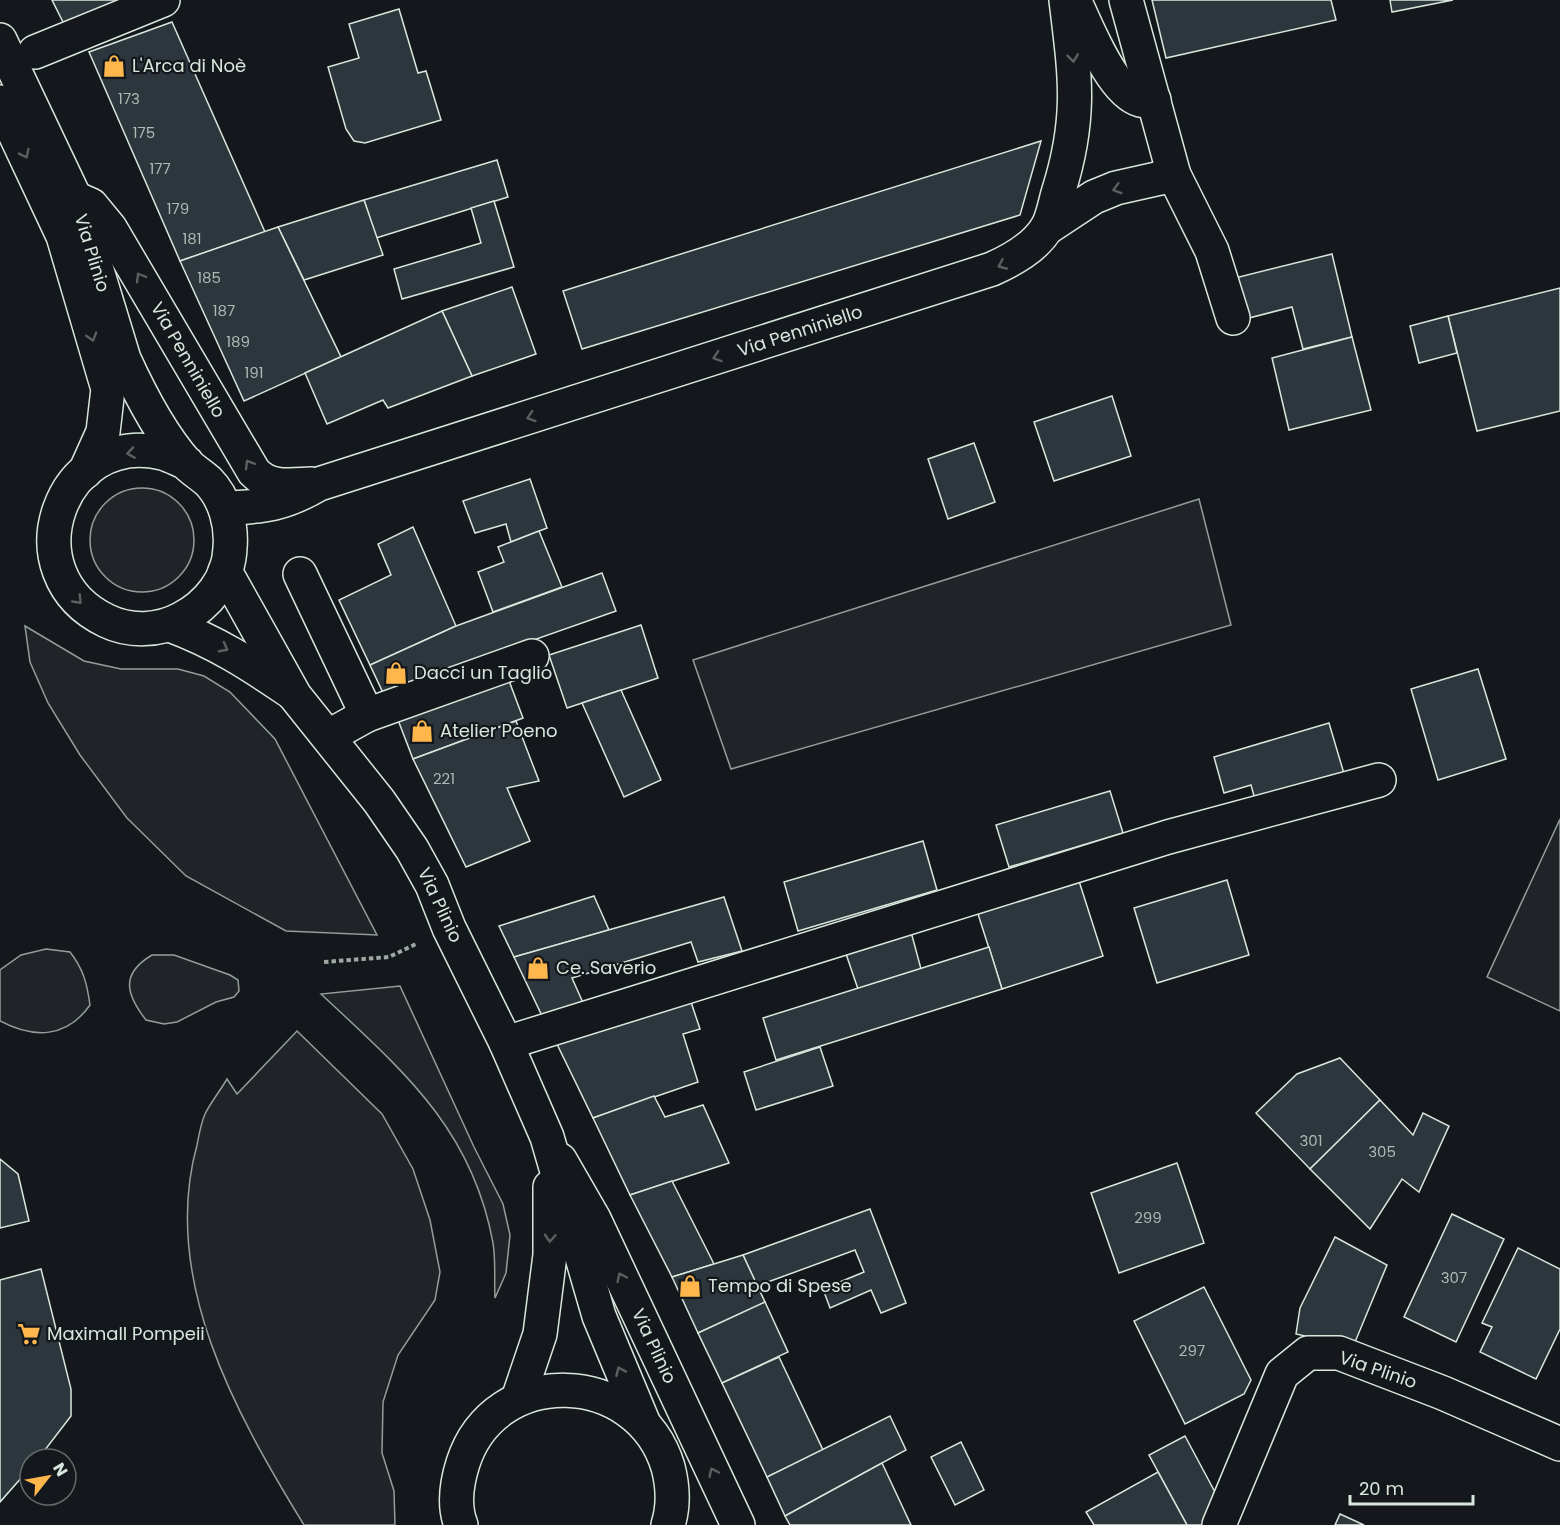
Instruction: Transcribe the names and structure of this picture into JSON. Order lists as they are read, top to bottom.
{
  "streets": {
    "main road": ["Via Plinio", "Via Penniniello"]
  },
  "crossings": [
    ["Via Plinio", "Via Penniniello"]
  ],
  "places": {
    "shop": [
      "L'Arca di Noè",
      "Dacci un Taglio",
      "Atelier Poeno",
      "Ce. Saverio",
      "Tempo di Spese"
    ],
    "supermarket": ["Maximall Pompeii"]
  },
  "house_numbers": [
    "173",
    "175",
    "177",
    "179",
    "181",
    "185",
    "187",
    "189",
    "191",
    "221",
    "301",
    "305",
    "299",
    "307",
    "297"
  ],
  "scale_bar": "20 m",
  "north": "top right"
}
